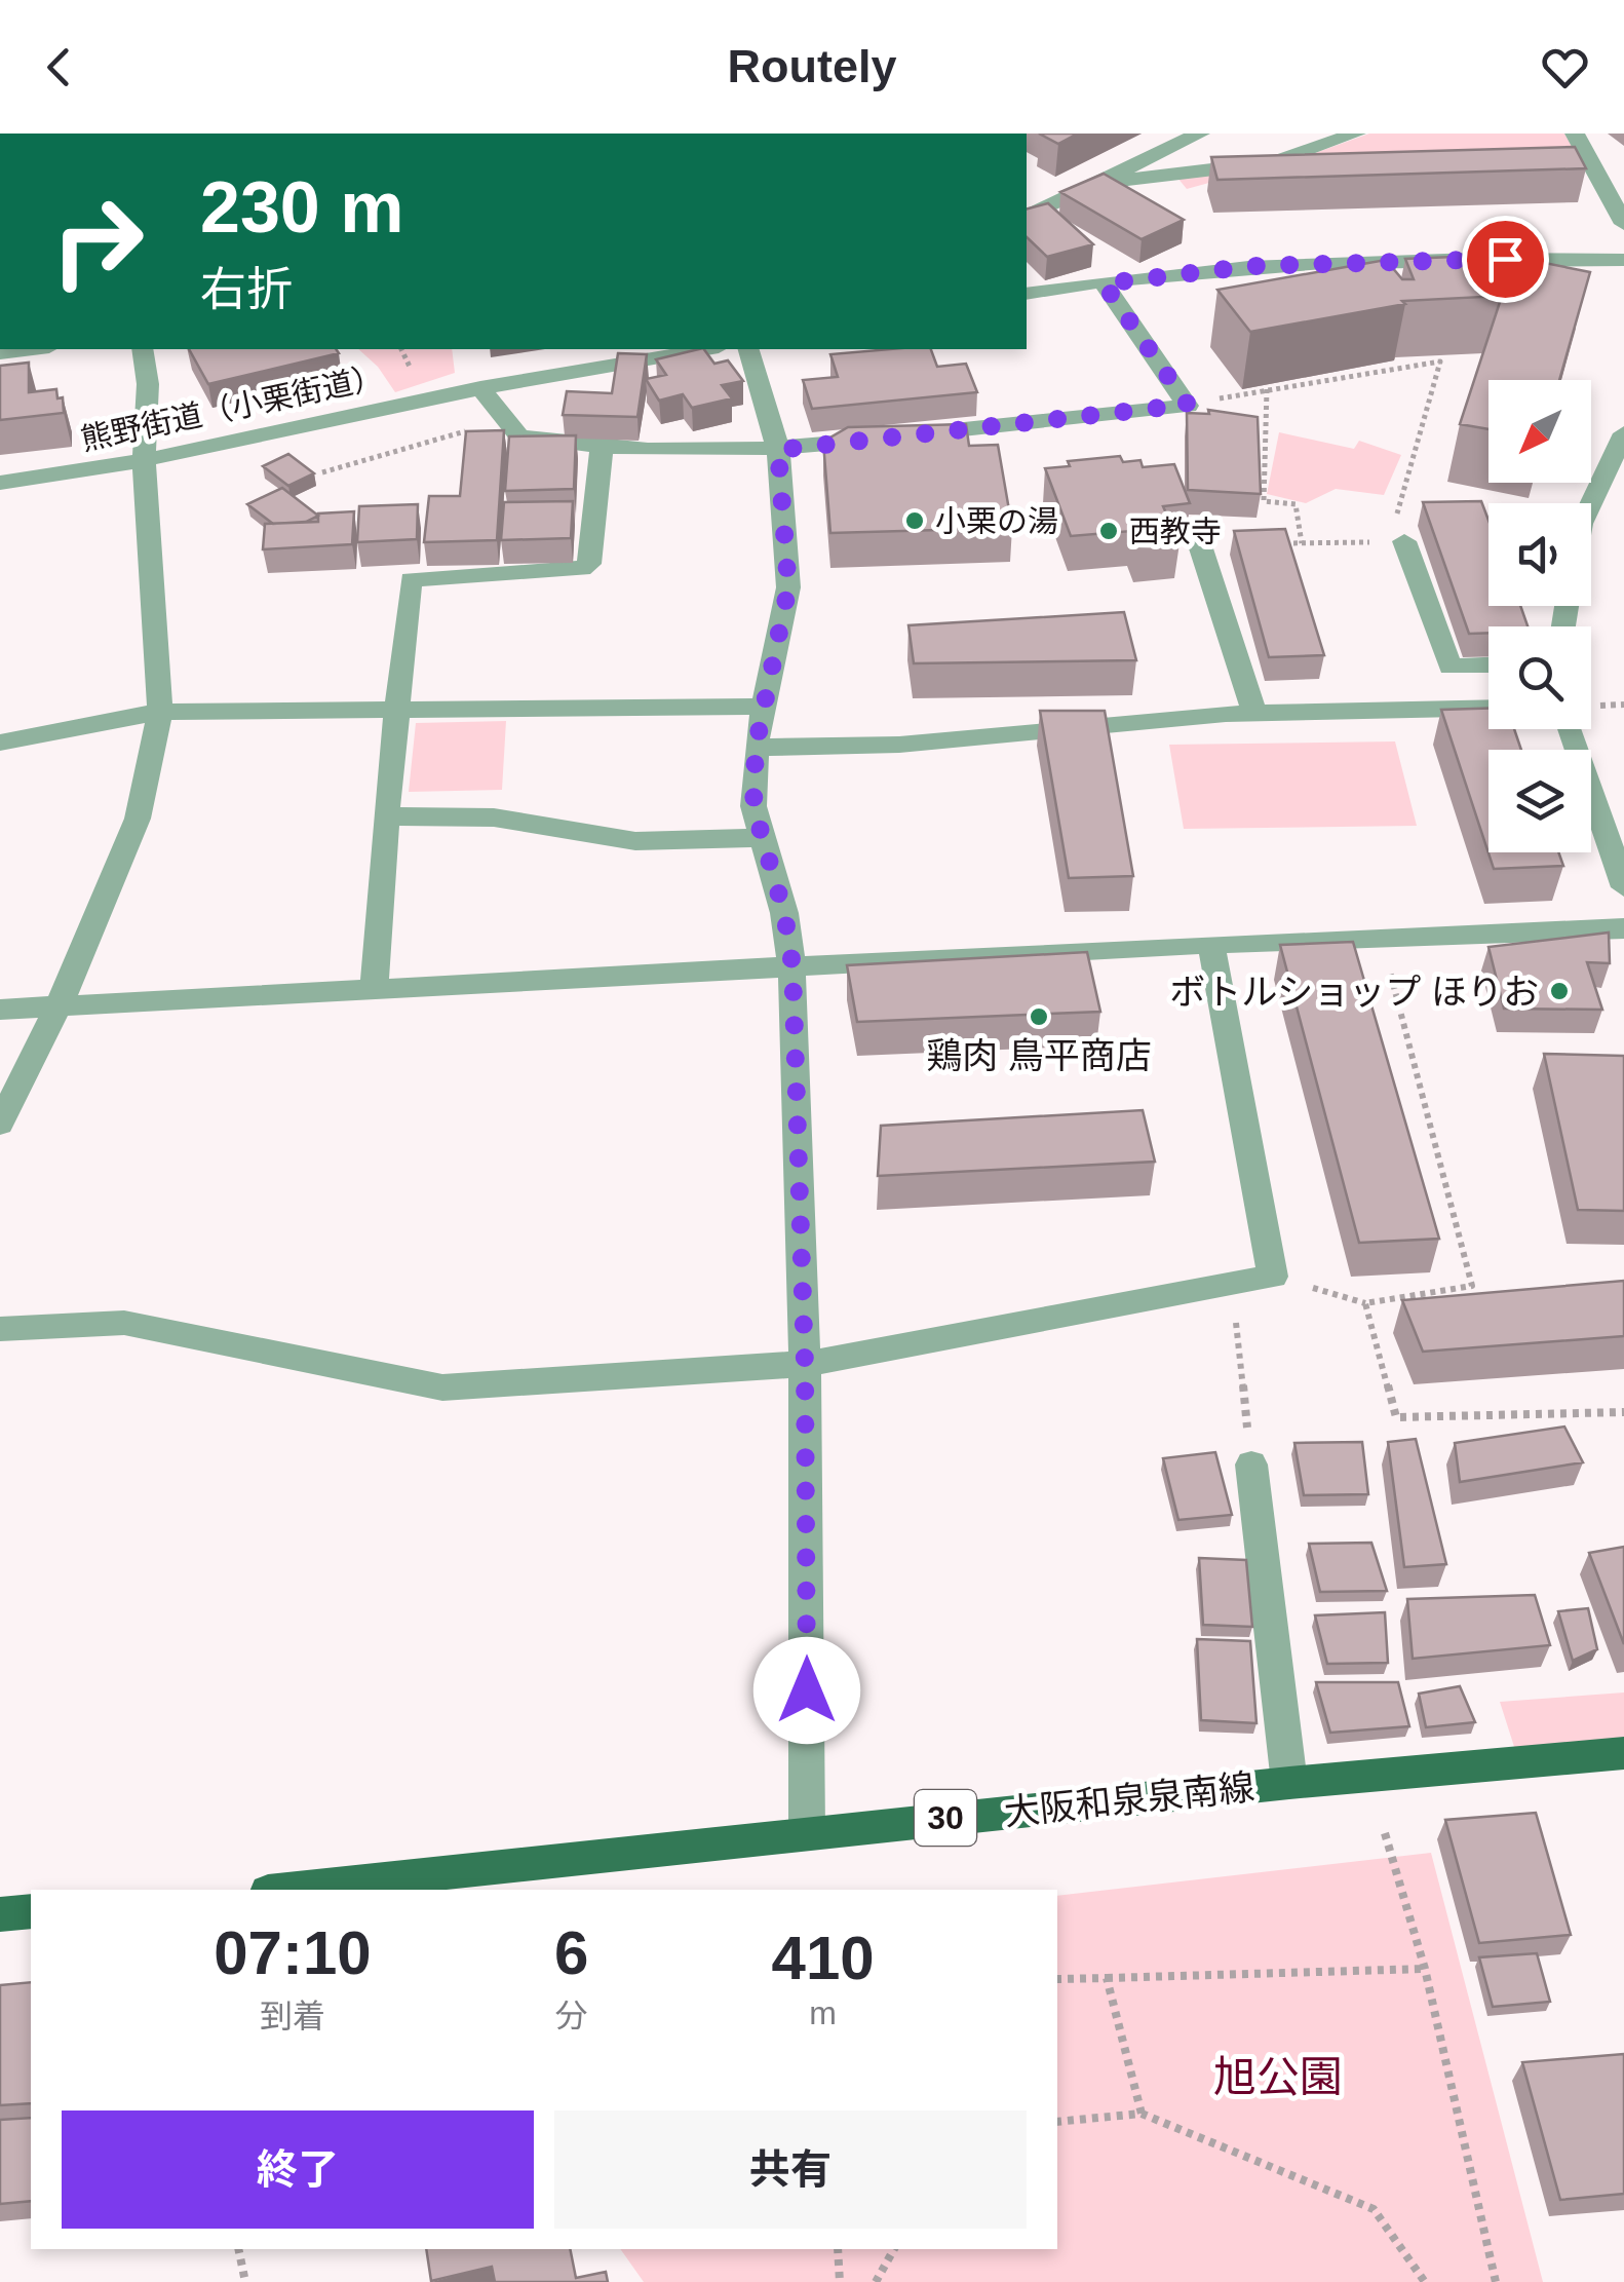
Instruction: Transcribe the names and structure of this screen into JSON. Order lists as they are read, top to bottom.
{
  "streets": {
    "main road": ["大阪和泉泉南線", "30"],
    "street": ["熊野街道（小栗街道）"]
  },
  "parks": ["旭公園"],
  "places": [
    "小栗の湯",
    "西教寺",
    "ボトルショップ ほりお",
    "鶏肉 鳥平商店"
  ],
  "north": "bottom left",
  "page": {
    "header": "Routely",
    "turn": ["230 m", "右折"],
    "eta": [
      "07:10",
      "到着",
      "6",
      "分",
      "410",
      "m"
    ],
    "buttons": ["終了", "共有"]
  }
}
